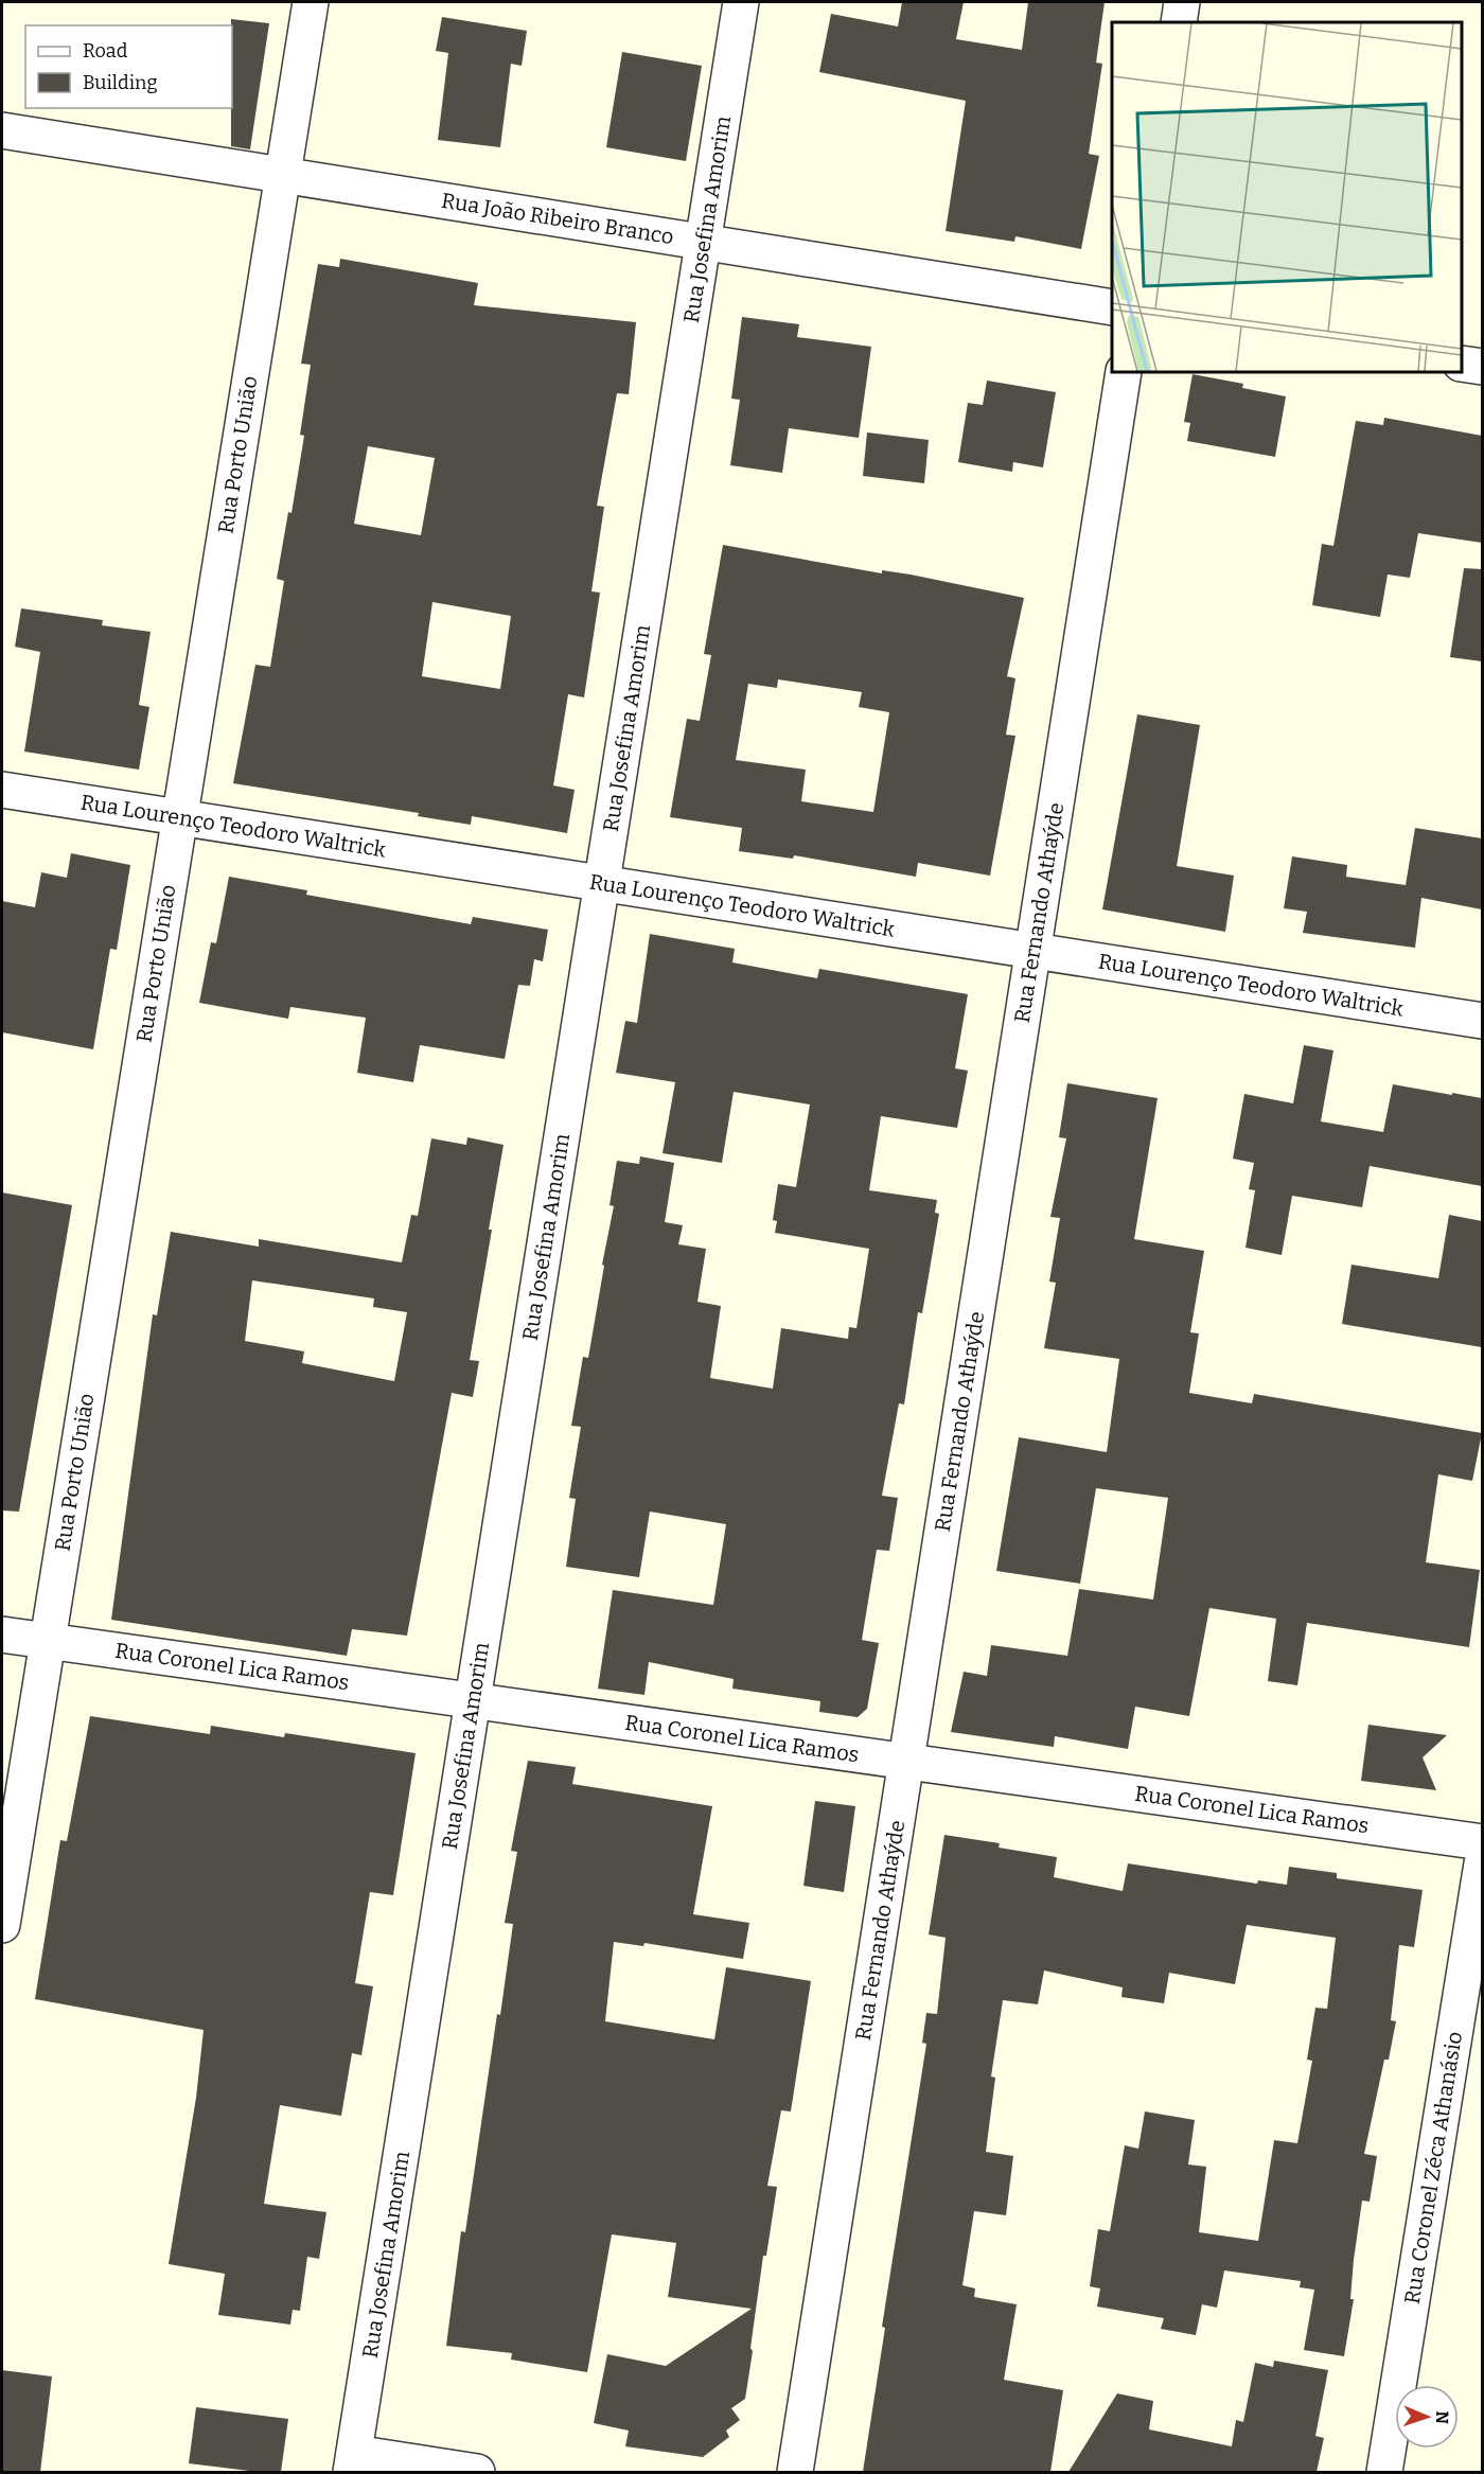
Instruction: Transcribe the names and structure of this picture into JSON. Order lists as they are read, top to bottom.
{
  "streets": {
    "street": [
      "Rua João Ribeiro Branco",
      "Rua Josefina Amorim",
      "Rua Porto União",
      "Rua Lourenço Teodoro Waltrick",
      "Rua Fernando Athaýde",
      "Rua Coronel Lica Ramos",
      "Rua Coronel Zéca Athanásio"
    ]
  },
  "crossings": [
    ["Rua João Ribeiro Branco", "Rua Josefina Amorim"],
    ["Rua João Ribeiro Branco", "Rua Porto União"],
    ["Rua Josefina Amorim", "Rua Lourenço Teodoro Waltrick"],
    ["Rua Josefina Amorim", "Rua Coronel Lica Ramos"],
    ["Rua Porto União", "Rua Lourenço Teodoro Waltrick"],
    ["Rua Porto União", "Rua Coronel Lica Ramos"],
    ["Rua Lourenço Teodoro Waltrick", "Rua Fernando Athaýde"],
    ["Rua Fernando Athaýde", "Rua Coronel Lica Ramos"]
  ],
  "legend": ["Road", "Building"],
  "north": "right"
}
